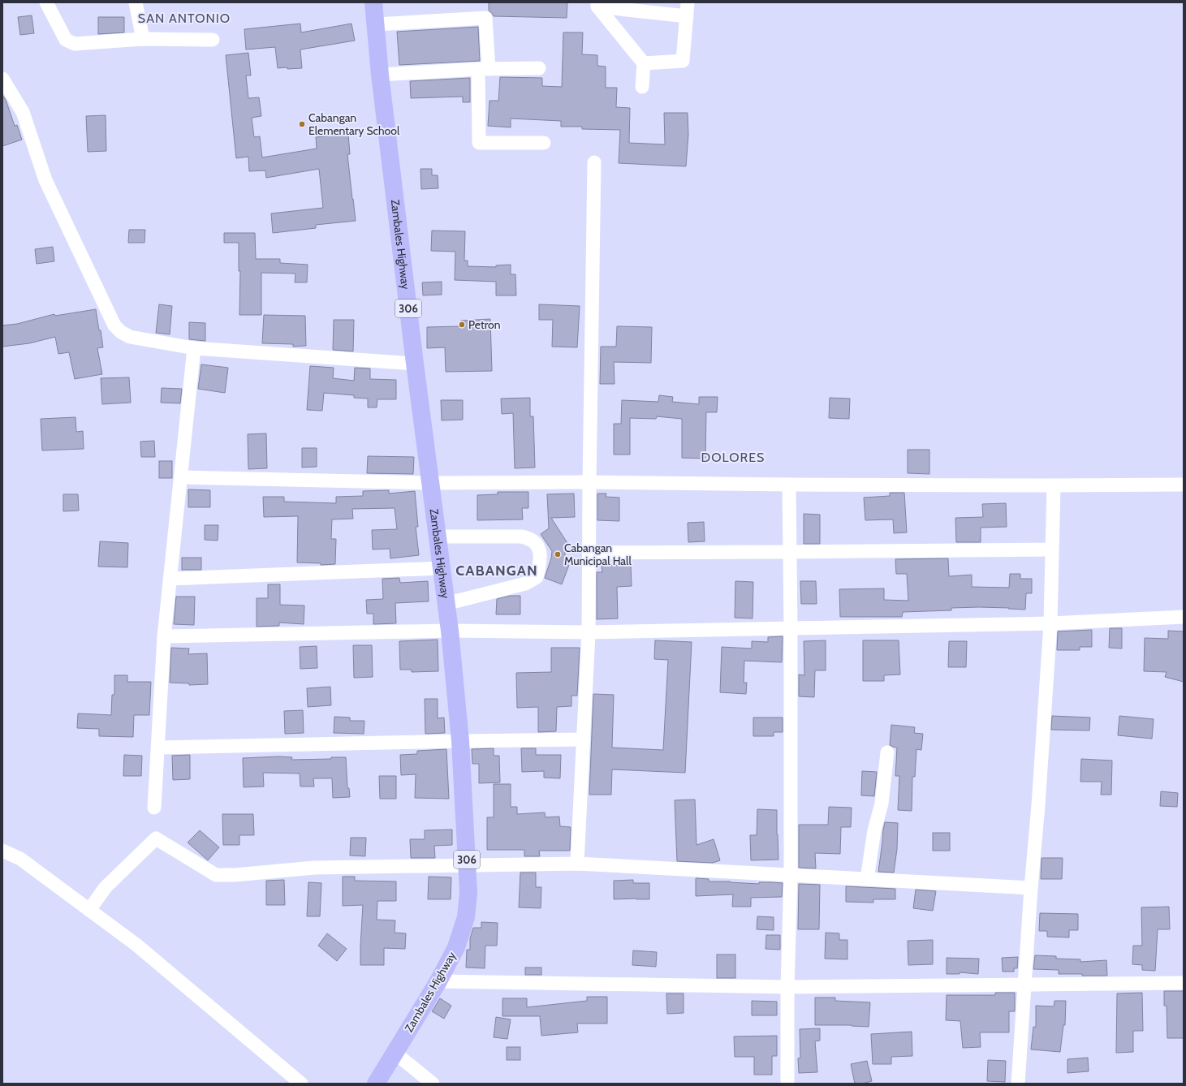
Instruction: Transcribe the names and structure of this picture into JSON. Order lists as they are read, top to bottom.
{
  "streets": {
    "main road": ["Zambales Highway", "306"]
  },
  "districts": ["SAN ANTONIO", "DOLORES", "CABANGAN"],
  "places": ["Cabangan Elementary School", "Petron", "Cabangan Municipal Hall"]
}
